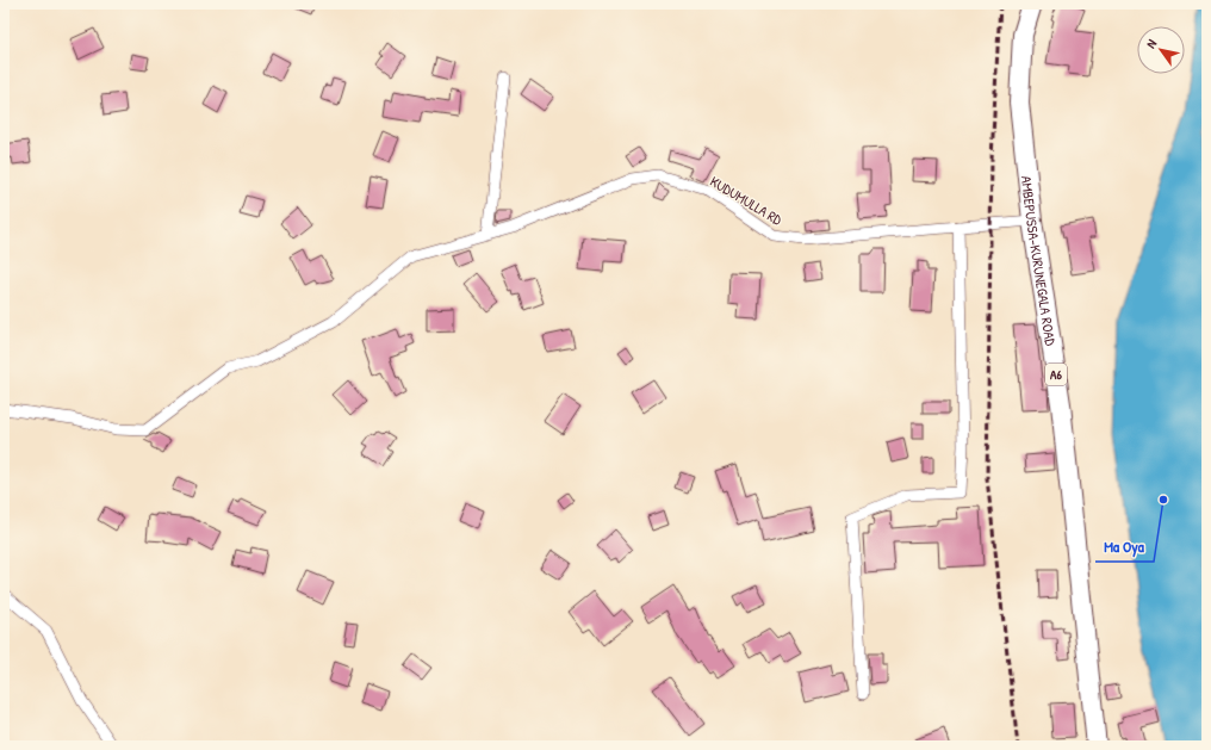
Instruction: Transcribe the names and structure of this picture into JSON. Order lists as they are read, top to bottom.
{
  "streets": {
    "highway": ["AMBEPUSSA-KURUNEGALA ROAD", "A6"],
    "street": ["KUDUMULLA RD"]
  },
  "crossings": [
    ["KUDUMULLA RD", "AMBEPUSSA-KURUNEGALA ROAD"]
  ],
  "places": ["Ma Oya"],
  "north": "top left"
}
